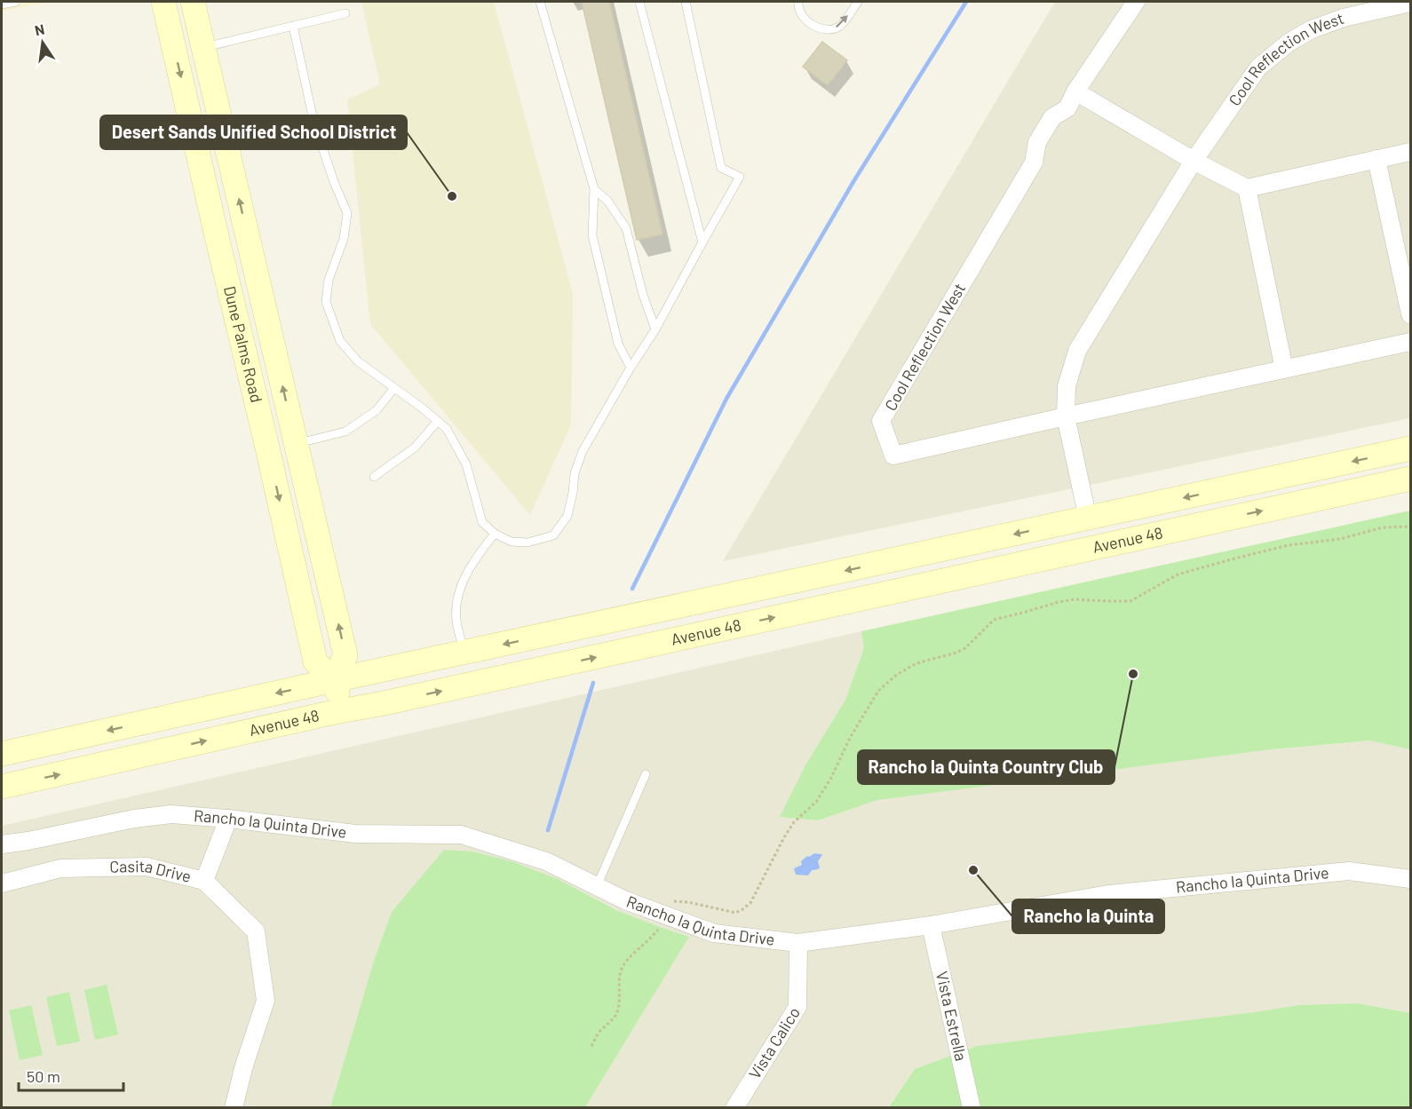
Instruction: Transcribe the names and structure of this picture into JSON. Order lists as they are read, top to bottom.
{
  "streets": {
    "main road": ["Dune Palms Road", "Avenue 48"],
    "street": [
      "Cool Reflection West",
      "Rancho la Quinta Drive",
      "Casita Drive",
      "Vista Estrella",
      "Vista Calico"
    ]
  },
  "crossings": [
    ["Cool Reflection West", "Avenue 48"],
    ["Dune Palms Road", "Avenue 48"],
    ["Rancho la Quinta Drive", "Vista Estrella"],
    ["Rancho la Quinta Drive", "Vista Calico"]
  ],
  "places": ["Desert Sands Unified School District", "Rancho la Quinta Country Club", "Rancho la Quinta"],
  "scale_bar": "50 m",
  "north": "top"
}
